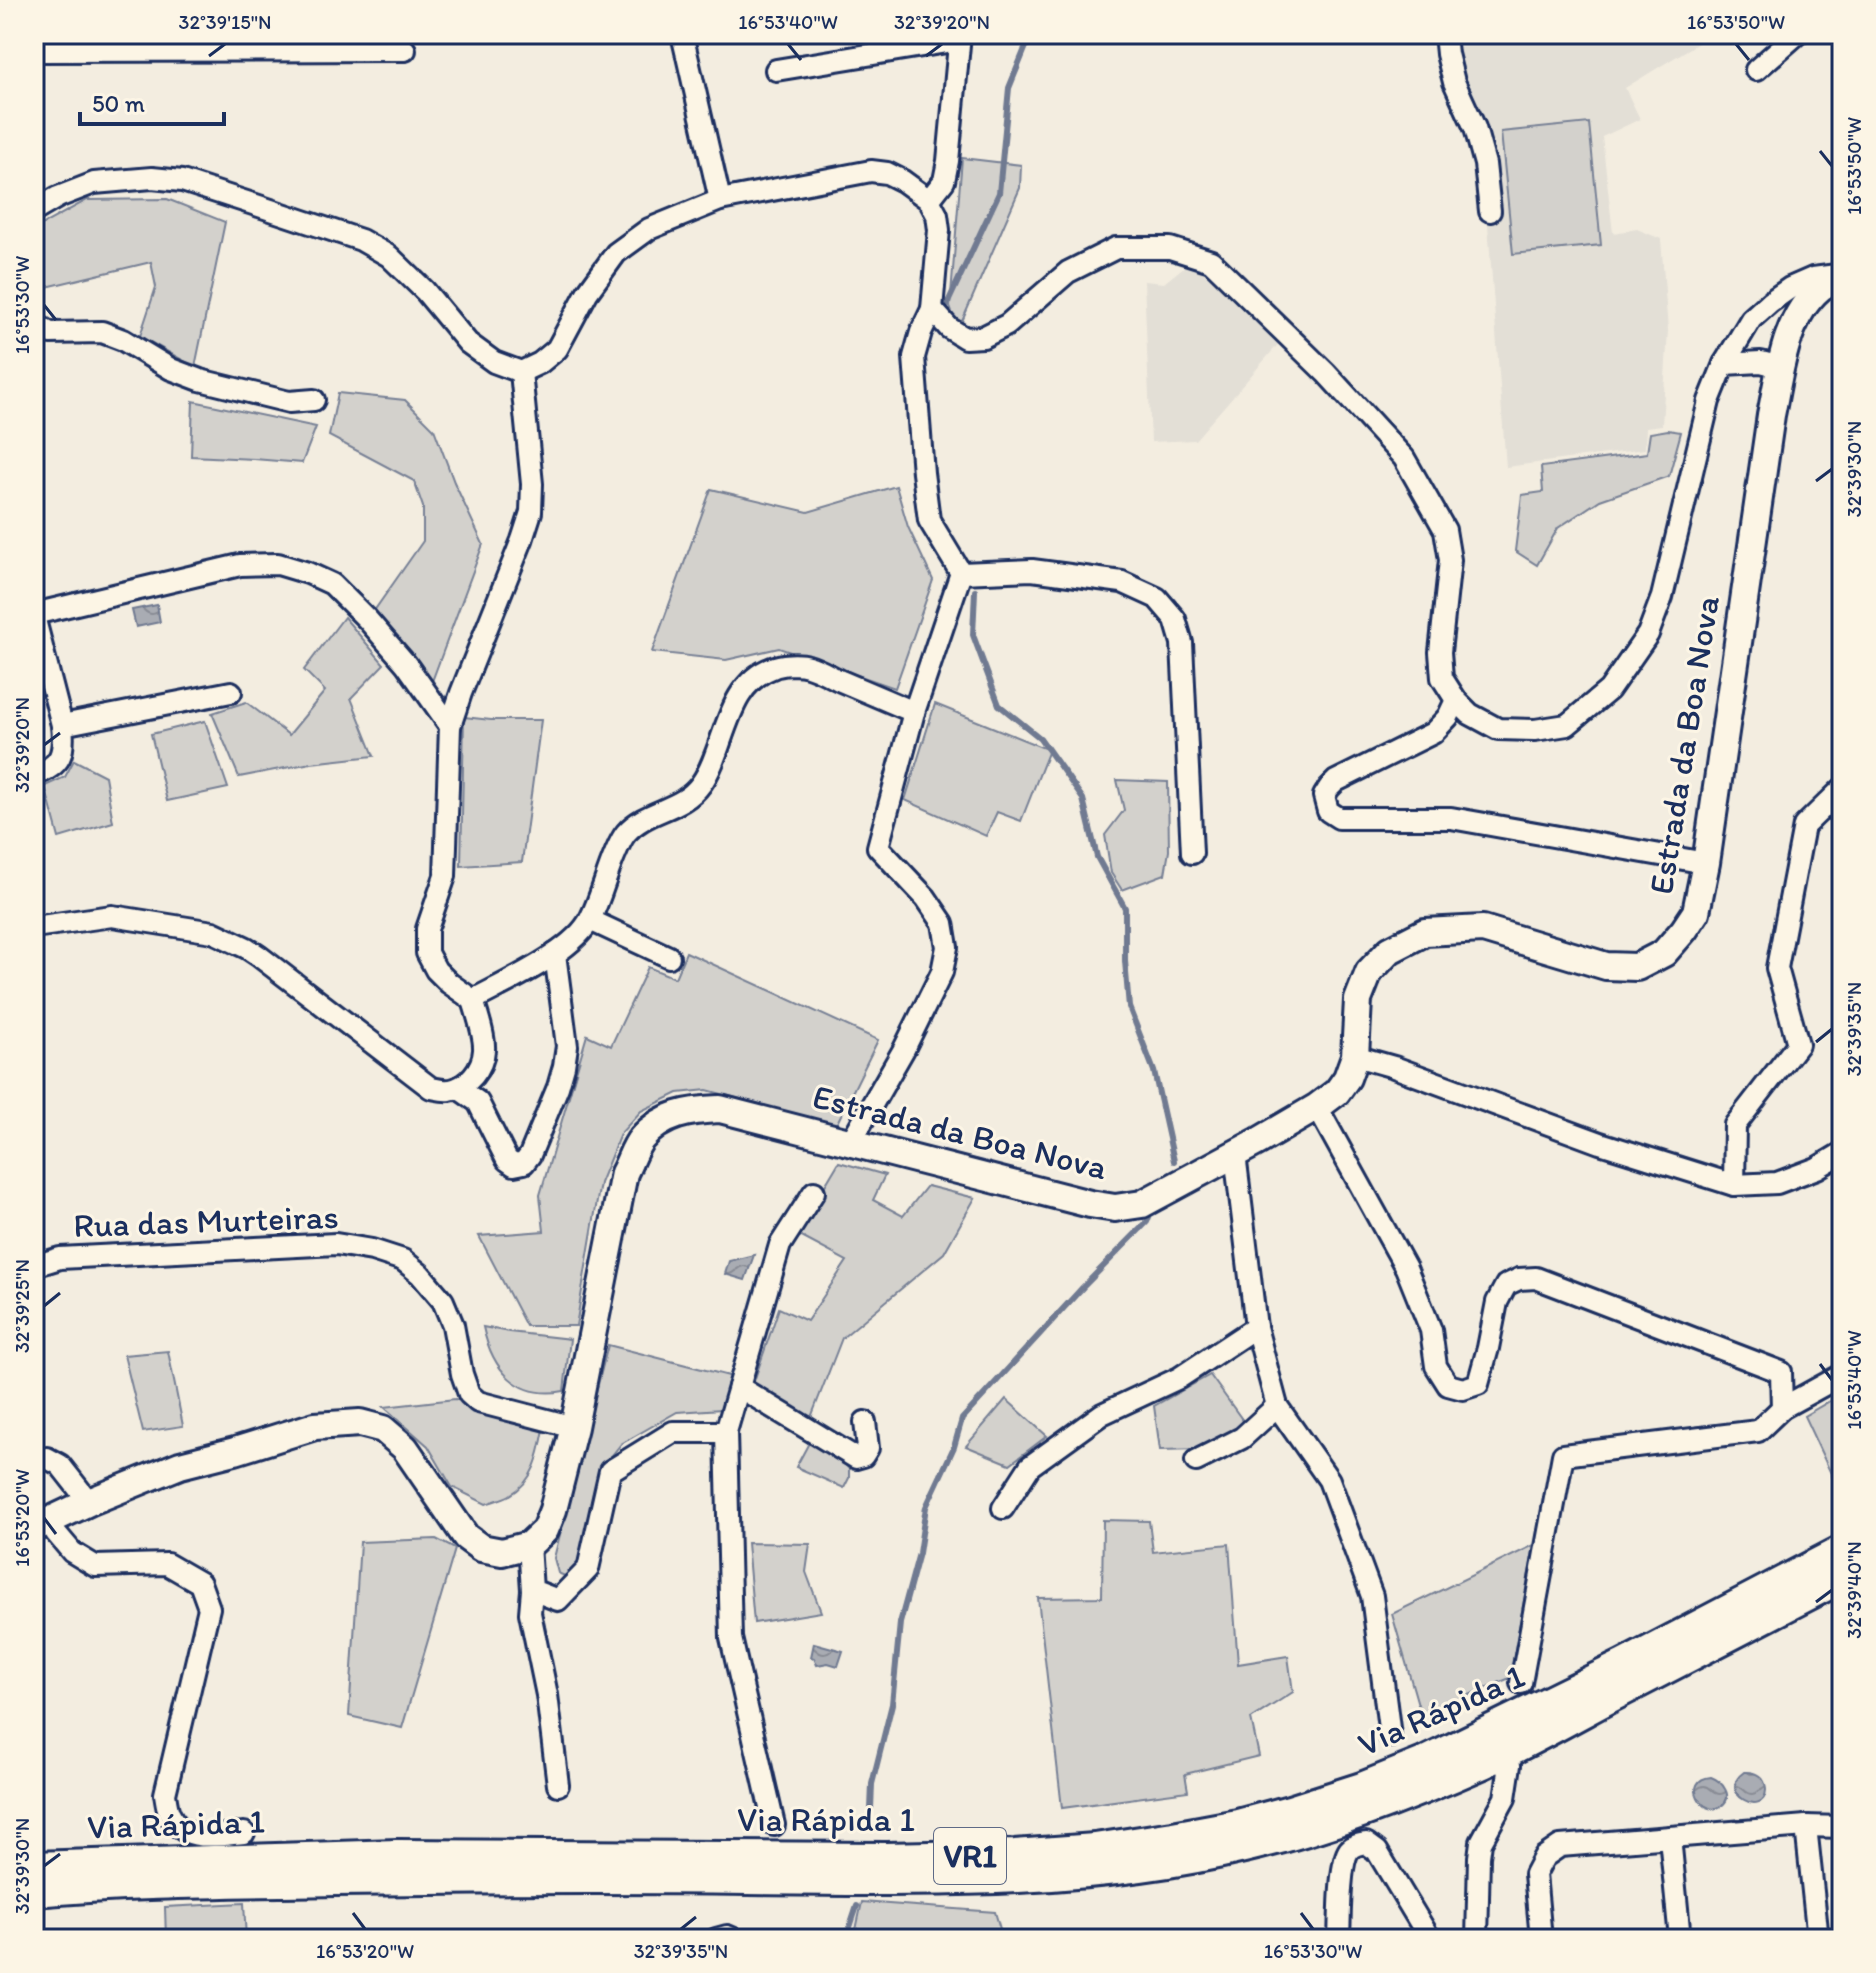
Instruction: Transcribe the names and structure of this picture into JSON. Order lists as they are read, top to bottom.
{
  "streets": {
    "highway": ["Via Rápida 1", "VR1"],
    "main road": ["Estrada da Boa Nova"],
    "street": ["Rua das Murteiras"]
  },
  "crossings": [
    ["Estrada da Boa Nova", "Rua das Murteiras"]
  ],
  "scale_bar": "50 m",
  "coordinates": [
    "32°39'15\"N",
    "16°53'40\"W",
    "32°39'20\"N",
    "16°53'50\"W",
    "16°53'30\"W",
    "32°39'30\"N",
    "32°39'35\"N",
    "32°39'25\"N",
    "16°53'20\"W",
    "32°39'40\"N"
  ]
}
